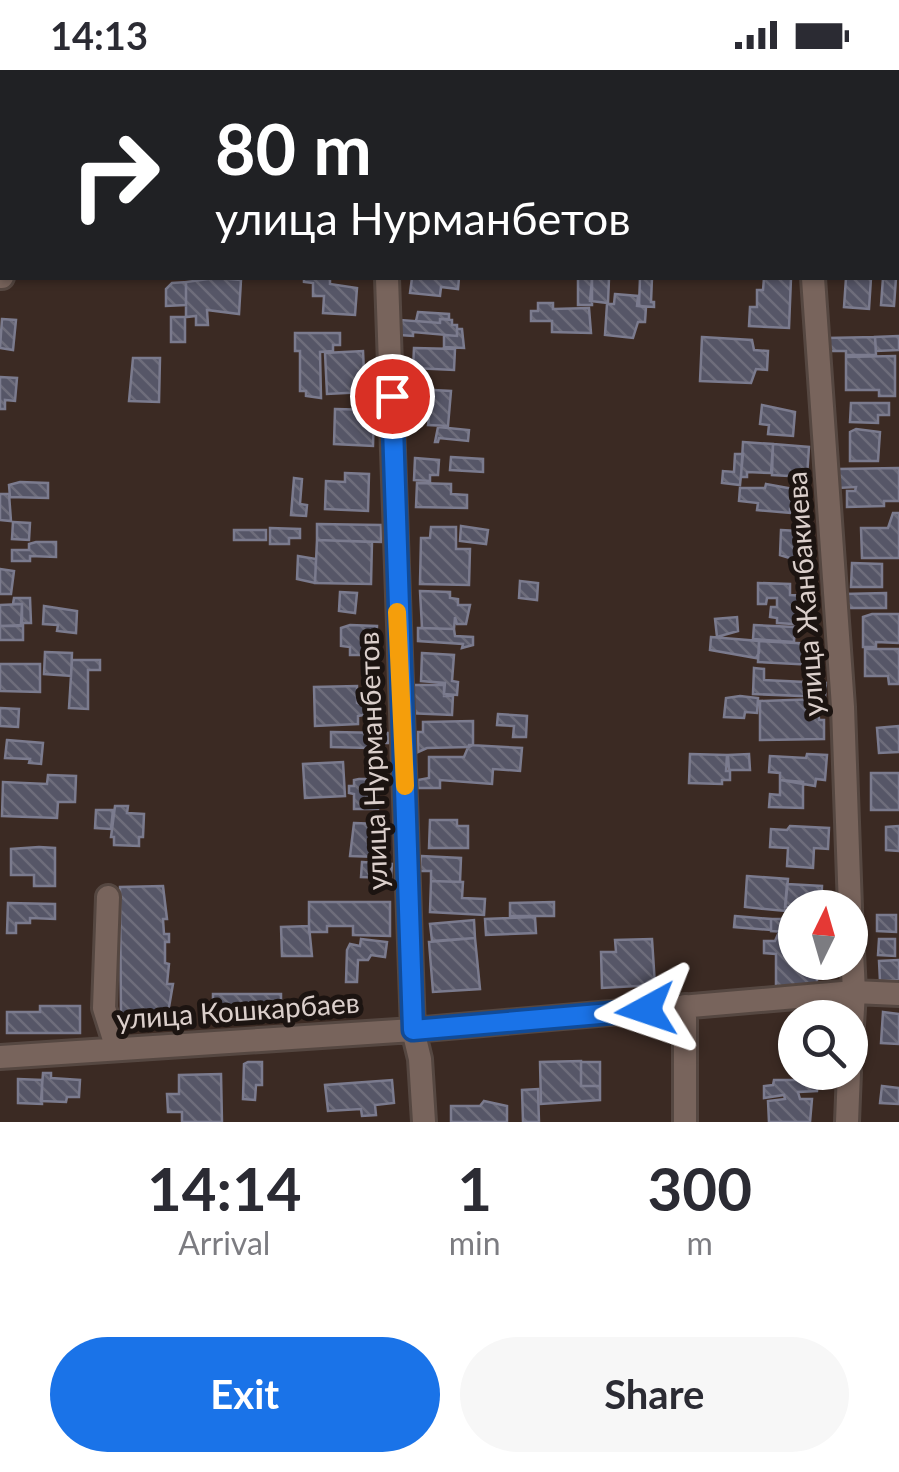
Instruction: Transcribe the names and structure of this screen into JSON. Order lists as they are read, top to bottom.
{
  "streets": {
    "street": ["улица Жанбакиева", "улица Нурманбетов", "улица Кошкарбаев"]
  },
  "crossings": [
    ["улица Жанбакиева", "улица Кошкарбаев"],
    ["улица Нурманбетов", "улица Кошкарбаев"]
  ],
  "north": "top",
  "page": {
    "status": "14:13",
    "turn": ["80 m", "улица Нурманбетов"],
    "eta": [
      "14:14",
      "Arrival",
      "1",
      "min",
      "300",
      "m"
    ],
    "buttons": ["Exit", "Share"]
  }
}
